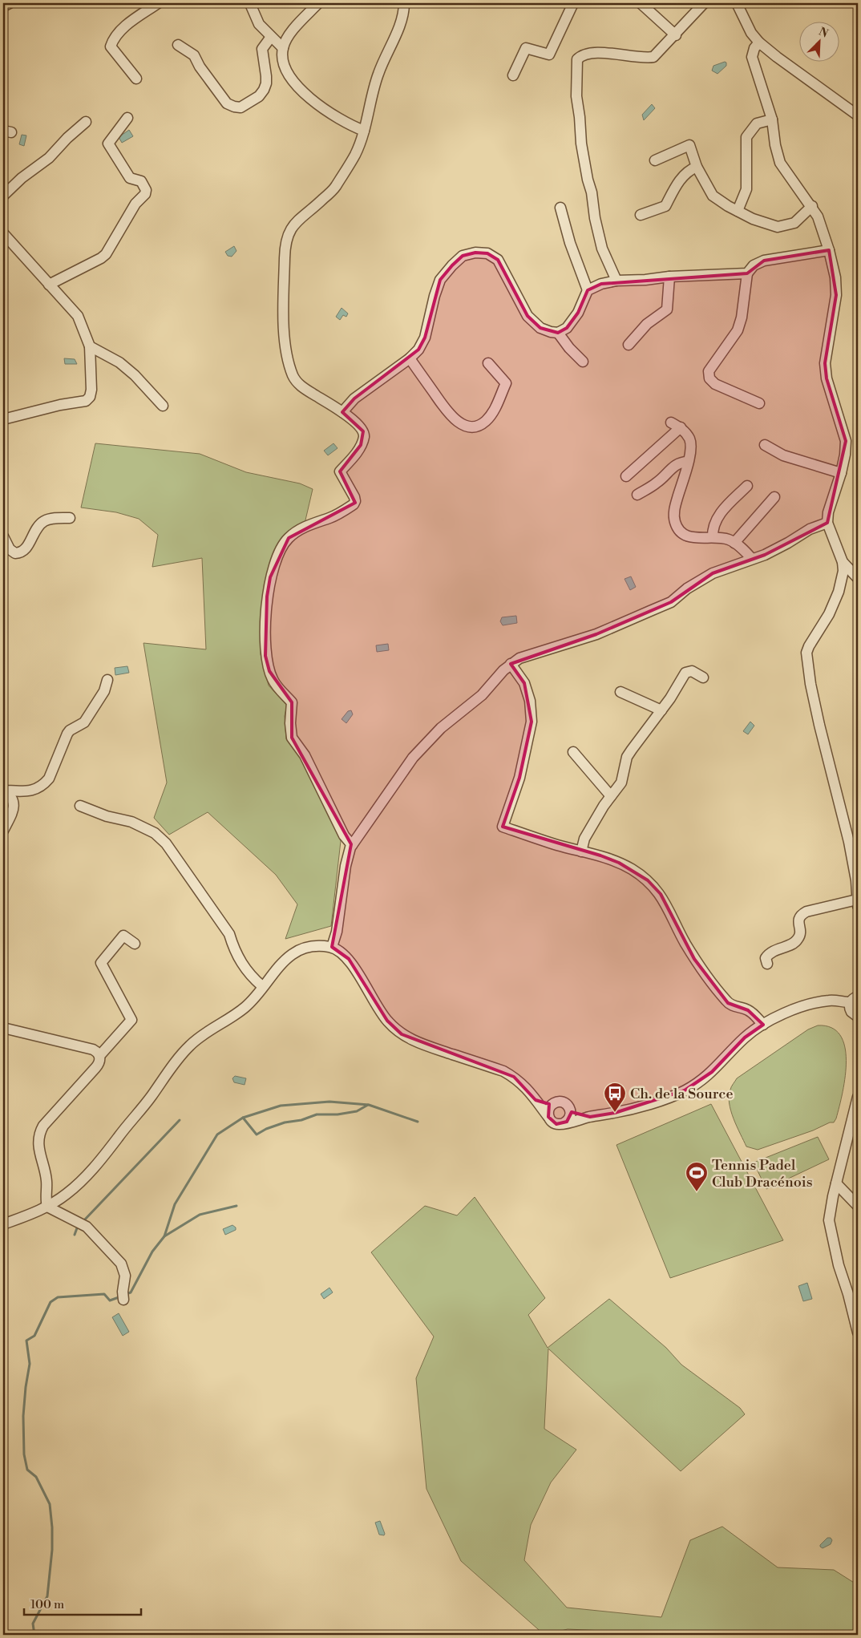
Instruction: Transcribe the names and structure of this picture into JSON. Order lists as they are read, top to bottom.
{
  "places": {
    "bus stop": ["Ch. de la Source"],
    "sports": ["Tennis Padel Club Dracénois"]
  },
  "scale_bar": "100 m",
  "north": "top right"
}
